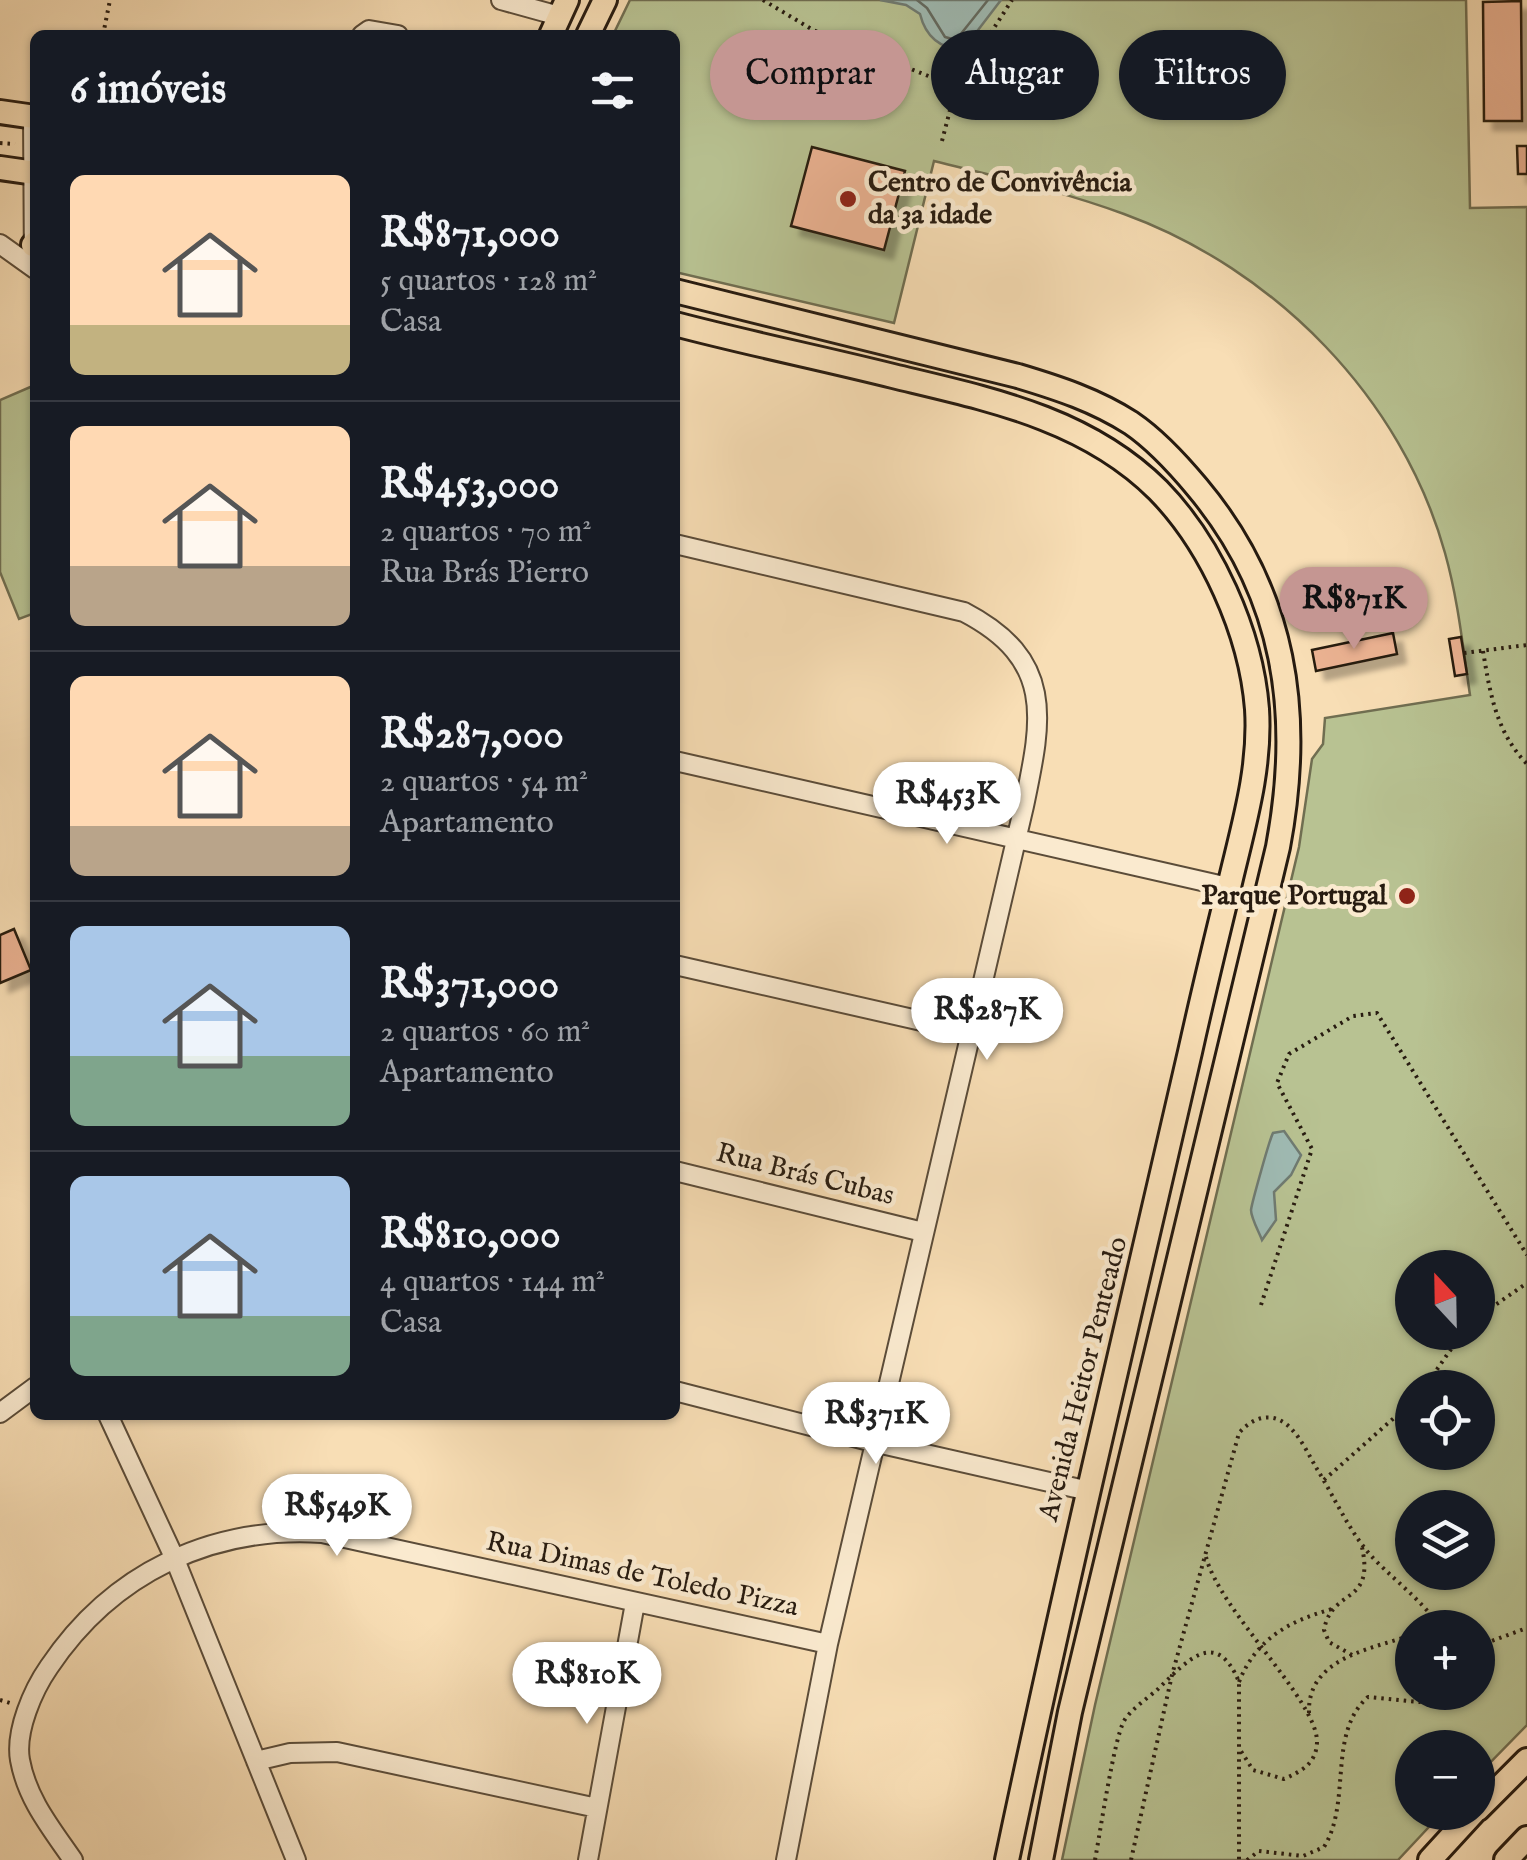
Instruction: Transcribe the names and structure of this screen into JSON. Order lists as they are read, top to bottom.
{
  "streets": {
    "main road": ["Avenida Heitor Penteado"],
    "street": ["Rua Brás Cubas", "Rua Dimas de Toledo Pizza"]
  },
  "places": ["Centro de Convivência da 3a idade", "Parque Portugal"],
  "north": "top",
  "page": {
    "chip": ["Comprar", "Alugar", "Filtros"],
    "heading": "6 imóveis",
    "list": [
      {
        "name": "R$871,000",
        "note": "5 quartos · 128 m² · Casa"
      },
      {
        "name": "R$453,000",
        "note": "2 quartos · 70 m² · Rua Brás Pierro"
      },
      {
        "name": "R$287,000",
        "note": "2 quartos · 54 m² · Apartamento"
      },
      {
        "name": "R$371,000",
        "note": "2 quartos · 60 m² · Apartamento"
      },
      {
        "name": "R$810,000",
        "note": "4 quartos · 144 m² · Casa"
      }
    ],
    "price": [
      "R$871K",
      "R$453K",
      "R$287K",
      "R$371K",
      "R$549K",
      "R$810K"
    ],
    "map_buttons": ["+", "−"]
  }
}
